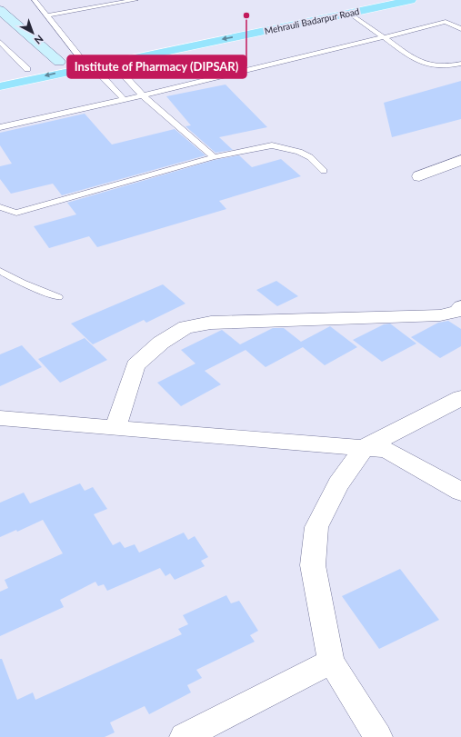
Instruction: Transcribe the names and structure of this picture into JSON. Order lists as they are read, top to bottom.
{
  "streets": {
    "main road": ["Mehrauli Badarpur Road"]
  },
  "places": ["Institute of Pharmacy (DIPSAR)"],
  "north": "bottom right"
}
